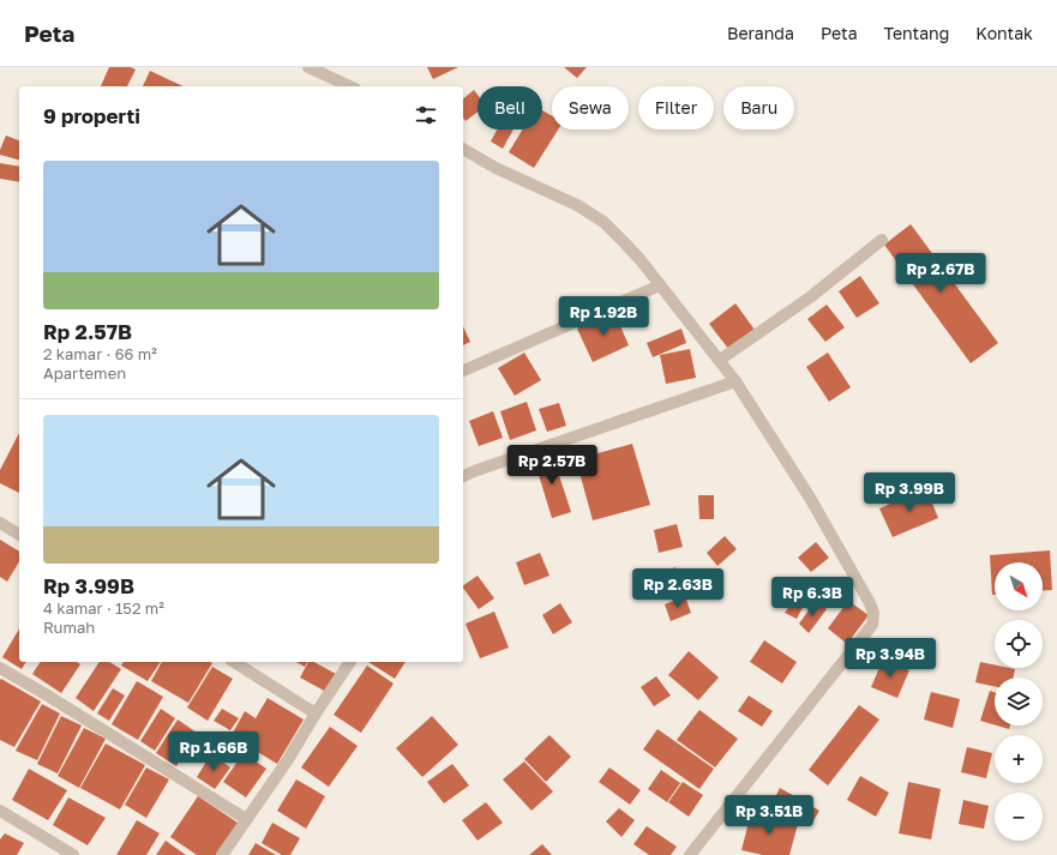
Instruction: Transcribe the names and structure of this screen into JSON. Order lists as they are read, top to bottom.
{
  "north": "bottom right",
  "page": {
    "header": "Peta",
    "nav": [
      "Beranda",
      "Peta",
      "Tentang",
      "Kontak"
    ],
    "chip": [
      "Beli",
      "Sewa",
      "Filter",
      "Baru"
    ],
    "heading": "9 properti",
    "list": [
      {
        "name": "Rp 2.57B",
        "note": "2 kamar · 66 m² · Apartemen"
      },
      {
        "name": "Rp 3.99B",
        "note": "4 kamar · 152 m² · Rumah"
      }
    ],
    "price": [
      "Rp 2.67B",
      "Rp 1.92B",
      "Rp 2.57B",
      "Rp 3.99B",
      "Rp 2.63B",
      "Rp 6.3B",
      "Rp 3.94B",
      "Rp 1.66B",
      "Rp 3.51B"
    ],
    "map_buttons": ["+", "−"]
  }
}
